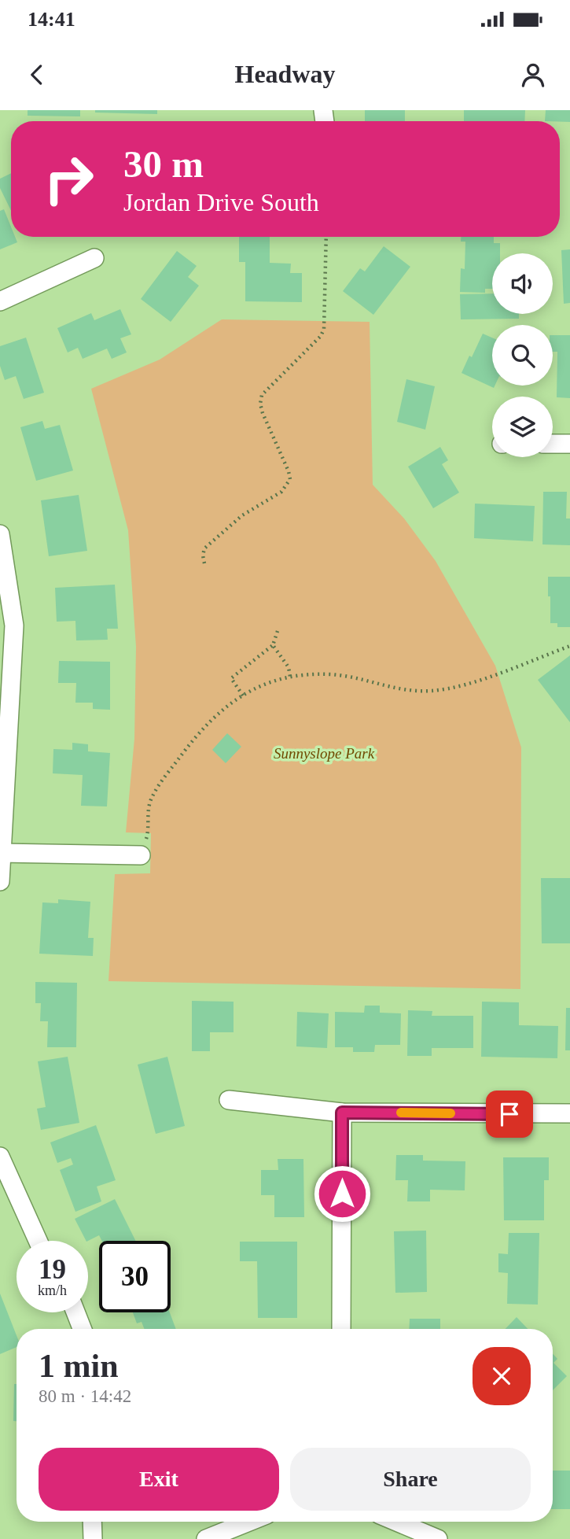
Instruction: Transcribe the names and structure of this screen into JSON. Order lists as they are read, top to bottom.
{
  "parks": ["Sunnyslope Park"],
  "page": {
    "status": "14:41",
    "header": "Headway",
    "turn": ["30 m", "Jordan Drive South"],
    "speed": "19 km/h",
    "limit": "30",
    "heading": ["1 min", "80 m · 14:42"],
    "buttons": ["Exit", "Share"]
  }
}
